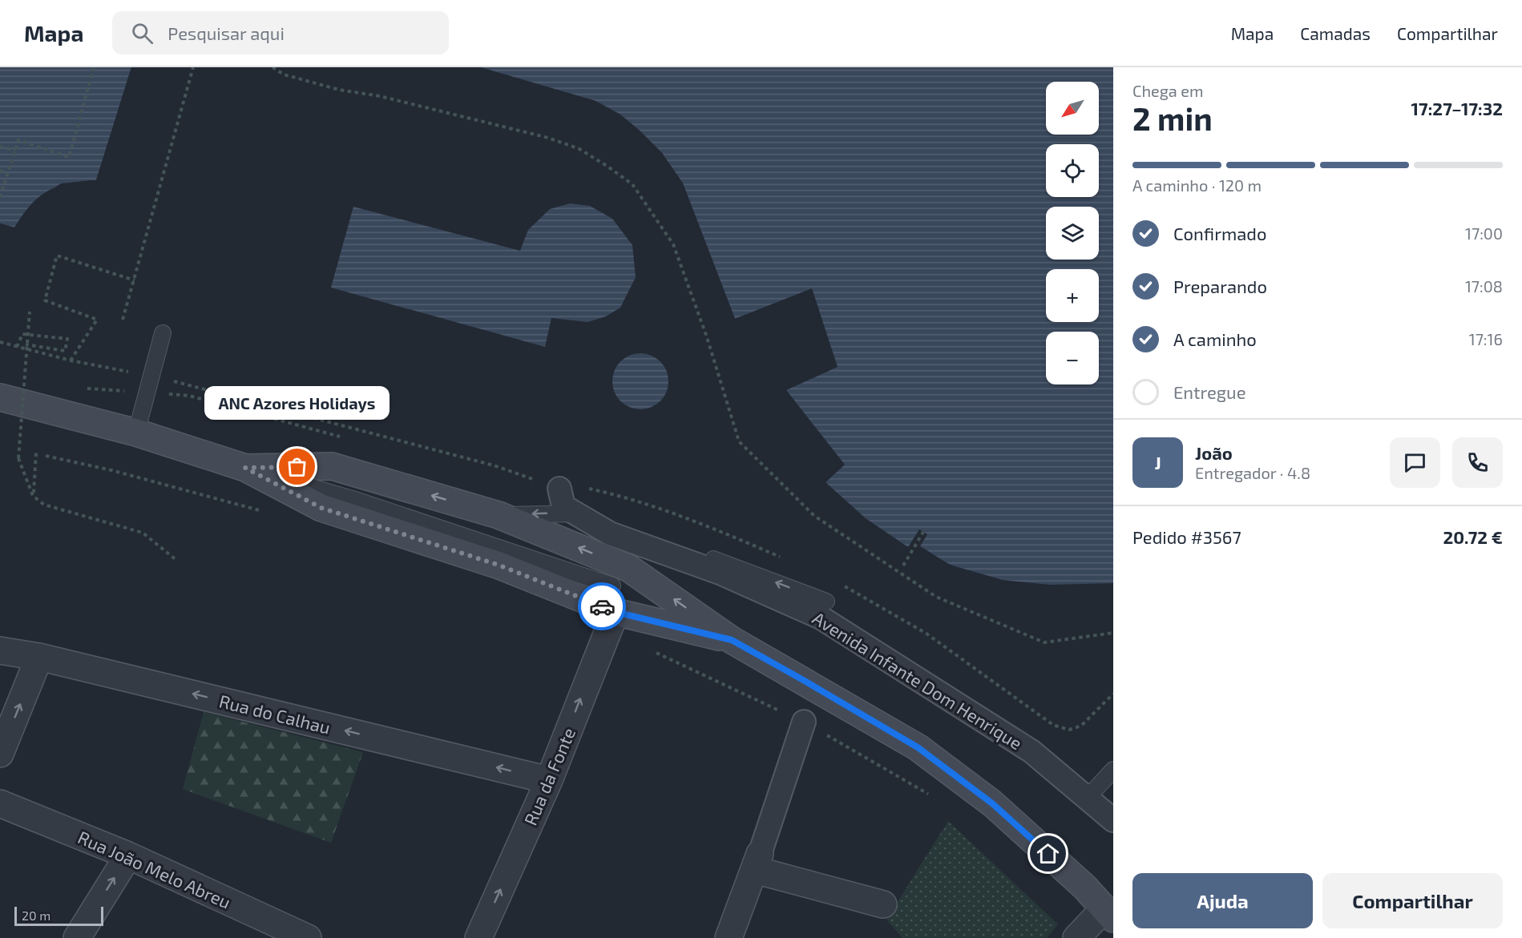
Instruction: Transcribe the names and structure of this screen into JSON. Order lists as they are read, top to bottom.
{
  "streets": {
    "street": [
      "Avenida Infante Dom Henrique",
      "Rua do Calhau",
      "Rua da Fonte",
      "Rua João Melo Abreu"
    ]
  },
  "crossings": [
    ["Rua do Calhau", "Rua da Fonte"]
  ],
  "one_way": ["Rua do Calhau"],
  "places": ["ANC Azores Holidays"],
  "scale_bar": "20 m",
  "north": "bottom left",
  "page": {
    "header": "Mapa",
    "search": "Pesquisar aqui",
    "nav": ["Mapa", "Camadas", "Compartilhar"],
    "heading": ["2 min", "Chega em", "17:27–17:32"],
    "panel": [
      "João",
      "Entregador · 4.8",
      "Pedido #3567",
      "20.72 €"
    ],
    "map_buttons": ["+", "−"],
    "bar": "A caminho · 120 m",
    "list": [
      ["Confirmado", "17:00"],
      ["Preparando", "17:08"],
      ["A caminho", "17:16"],
      "Entregue"
    ],
    "bubble": "ANC Azores Holidays",
    "round": "J",
    "buttons": ["Ajuda", "Compartilhar"],
    "scale": "20 m"
  }
}
